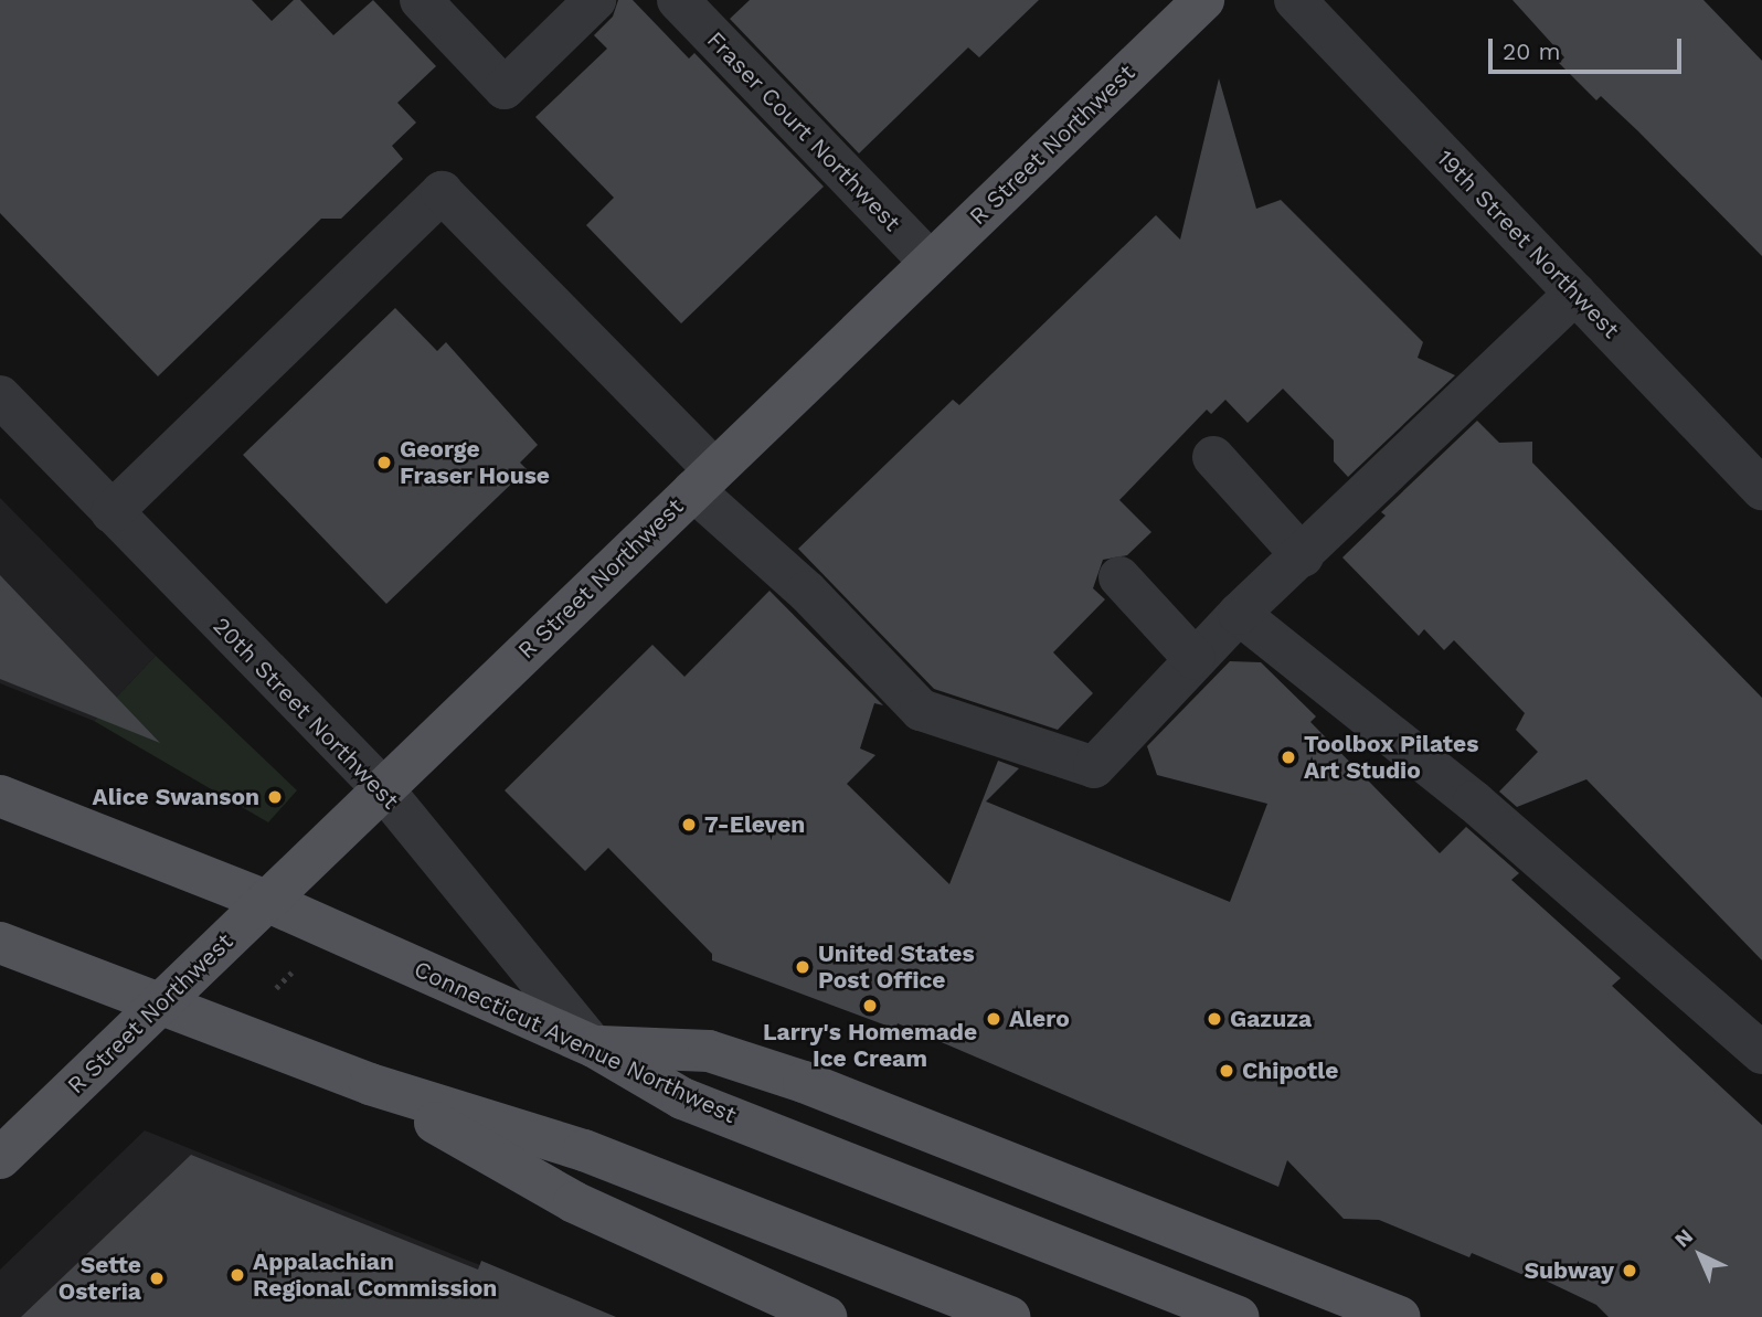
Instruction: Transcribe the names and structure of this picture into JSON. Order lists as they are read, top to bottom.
{
  "streets": {
    "main road": ["R Street Northwest", "Connecticut Avenue Northwest"],
    "street": ["Fraser Court Northwest", "19th Street Northwest", "20th Street Northwest"]
  },
  "crossings": [
    ["Fraser Court Northwest", "R Street Northwest"],
    ["R Street Northwest", "20th Street Northwest"],
    ["R Street Northwest", "Connecticut Avenue Northwest"],
    ["20th Street Northwest", "Connecticut Avenue Northwest"]
  ],
  "places": [
    "George Fraser House",
    "Toolbox Pilates Art Studio",
    "Alice Swanson",
    "7-Eleven",
    "United States Post Office",
    "Larry's Homemade Ice Cream",
    "Alero",
    "Gazuza",
    "Chipotle",
    "Subway",
    "Appalachian Regional Commission",
    "Sette Osteria"
  ],
  "scale_bar": "20 m",
  "north": "top left"
}
